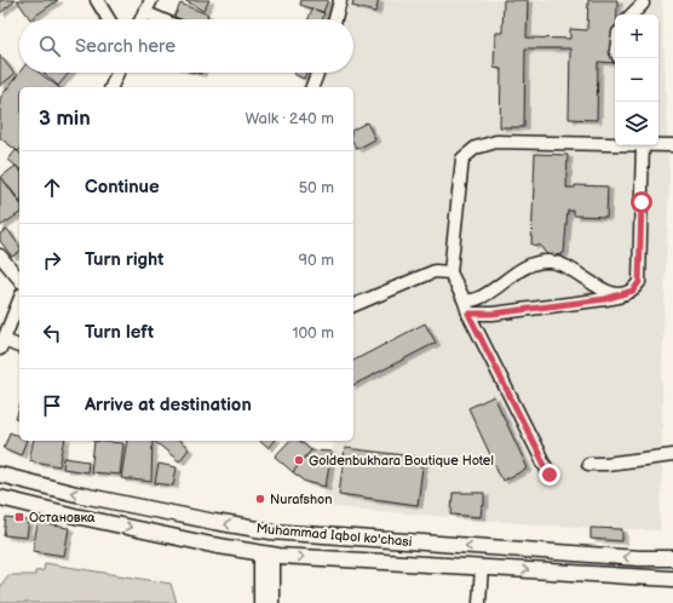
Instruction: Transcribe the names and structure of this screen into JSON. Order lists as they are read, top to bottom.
{
  "streets": {
    "main road": ["Muhammad Iqbol ko'chasi"]
  },
  "places": {
    "other": ["Goldenbukhara Boutique Hotel", "Nurafshon"],
    "transit": ["Остановка"]
  },
  "page": {
    "map_buttons": ["+", "−"],
    "search": "Search here",
    "heading": ["3 min", "Walk · 240 m"],
    "list": [
      ["Continue", "50 m"],
      ["Turn right", "90 m"],
      ["Turn left", "100 m"],
      "Arrive at destination"
    ]
  }
}
